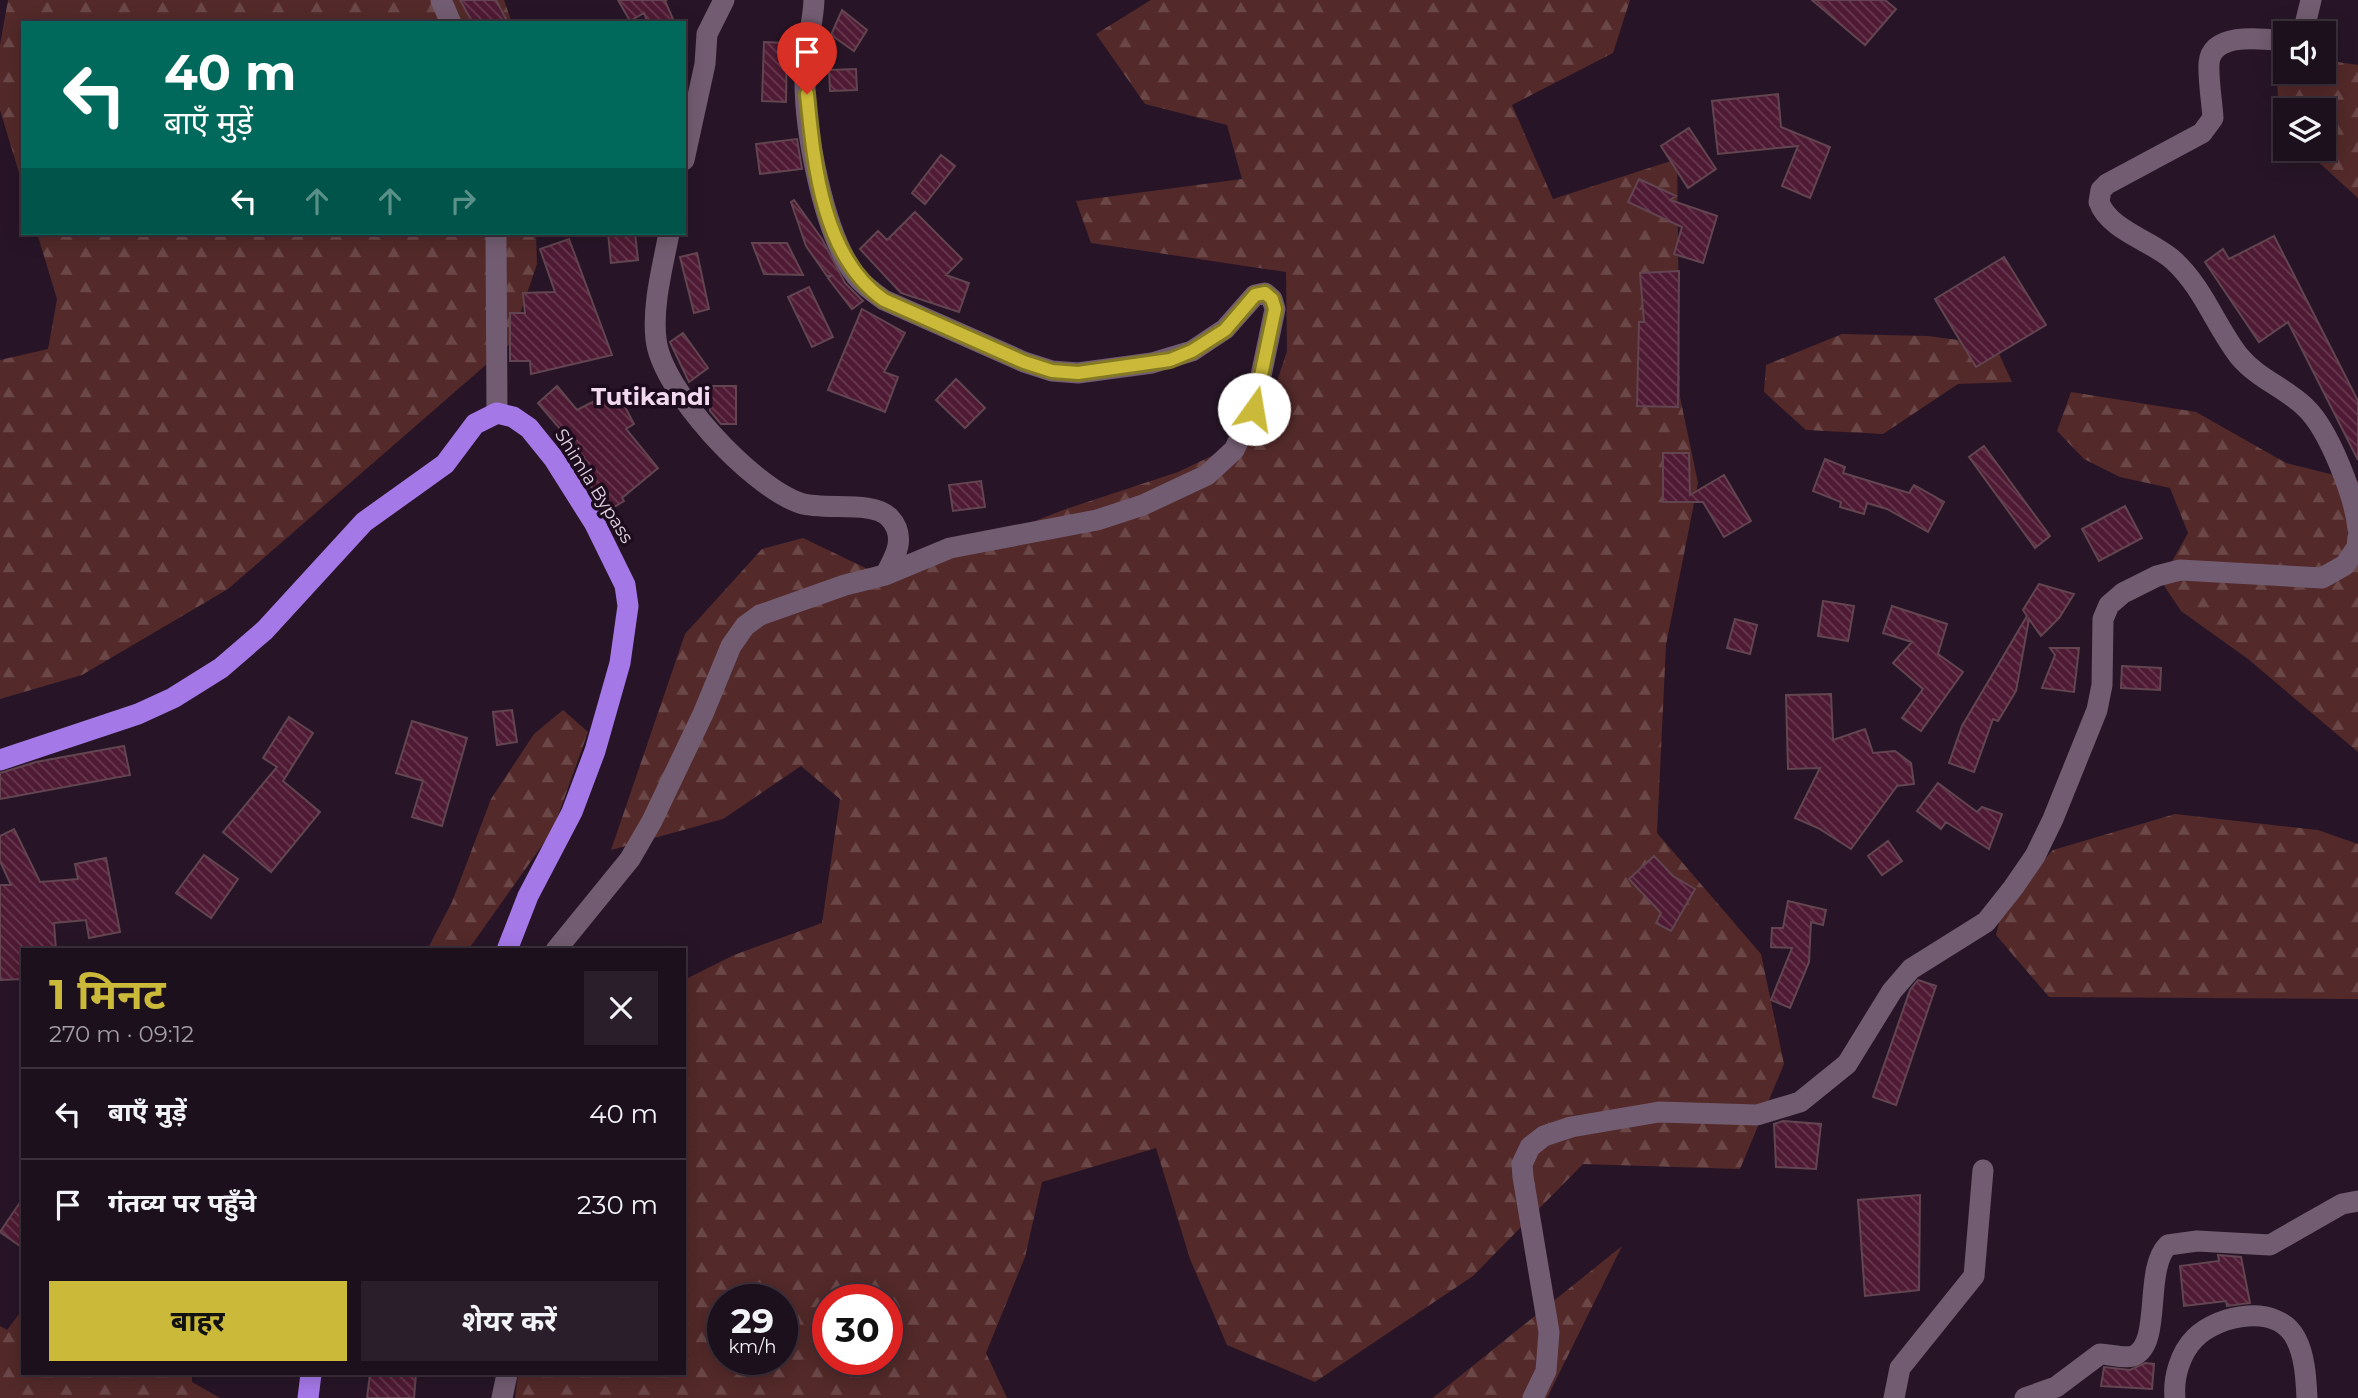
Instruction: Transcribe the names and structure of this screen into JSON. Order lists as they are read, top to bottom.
{
  "streets": {
    "highway": ["Shimla Bypass"]
  },
  "districts": ["Tutikandi"],
  "page": {
    "turn": ["40 m", "बाएँ मुड़ें"],
    "heading": ["1 मिनट", "270 m · 09:12"],
    "list": [
      {
        "name": "बाएँ मुड़ें",
        "value": "40 m"
      },
      {
        "name": "गंतव्य पर पहुँचे",
        "value": "230 m"
      }
    ],
    "buttons": ["बाहर", "शेयर करें"],
    "speed": "29 km/h",
    "limit": "30"
  }
}
